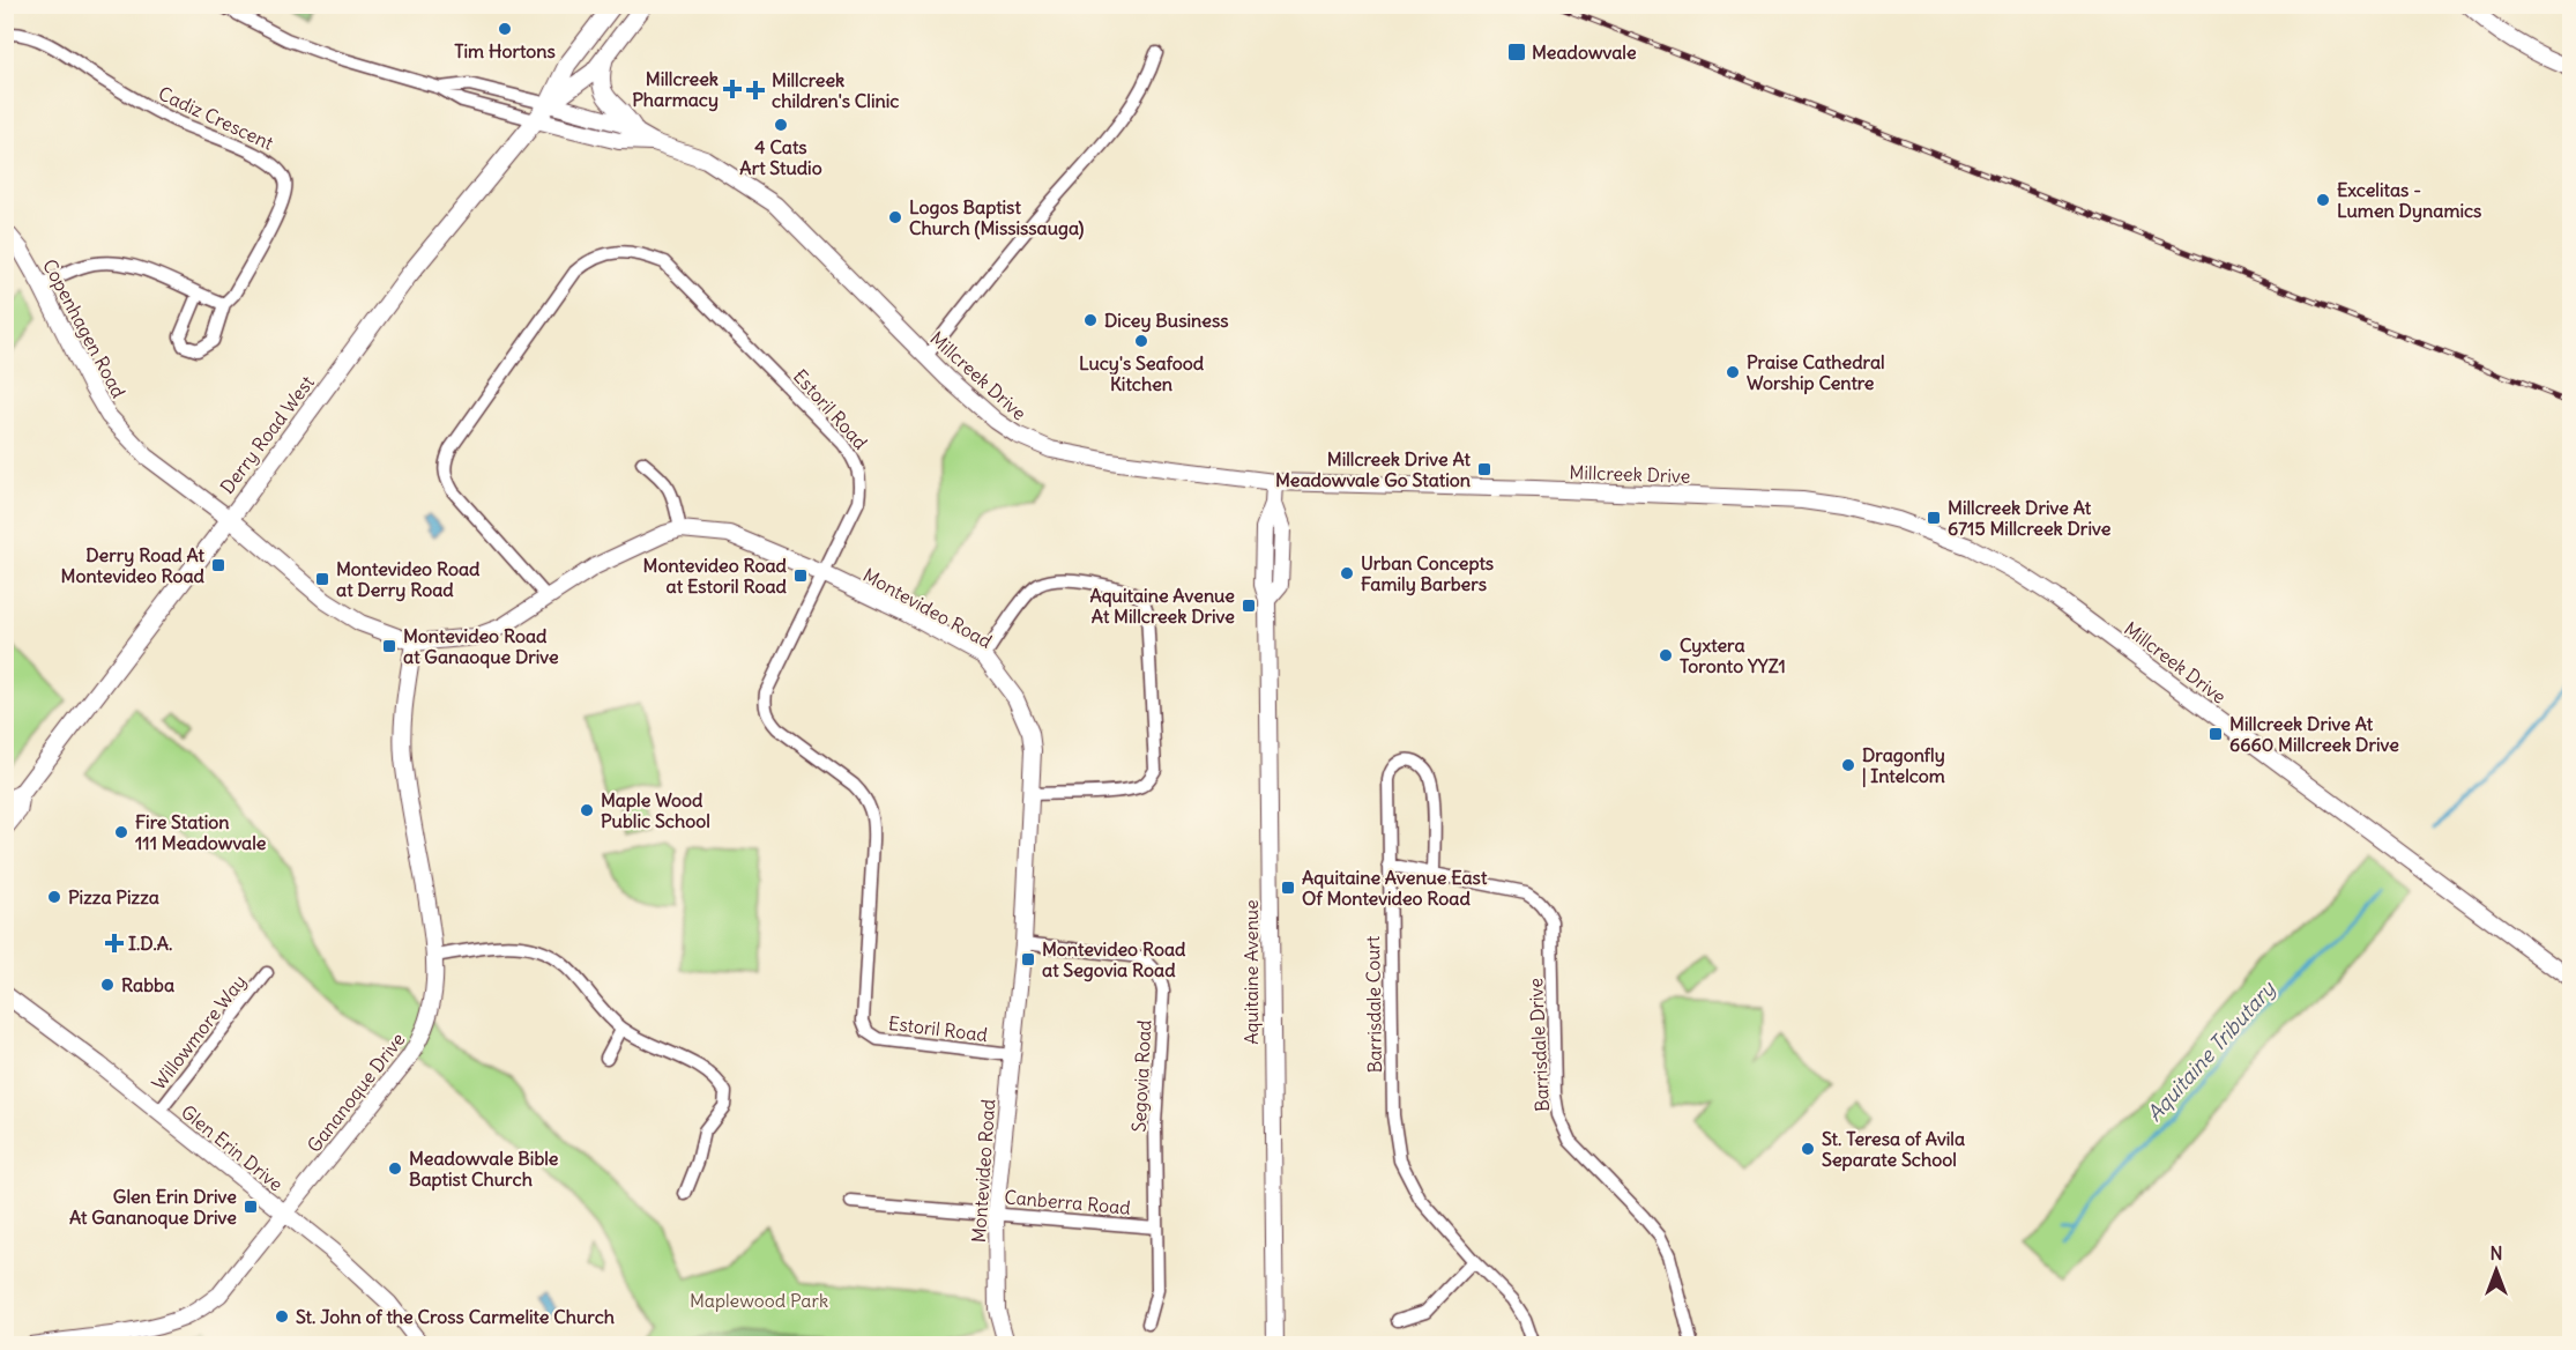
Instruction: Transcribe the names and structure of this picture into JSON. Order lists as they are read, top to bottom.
{
  "streets": {
    "main road": ["Derry Road West"],
    "street": [
      "Cadiz Crescent",
      "Copenhagen Road",
      "Millcreek Drive",
      "Estoril Road",
      "Montevideo Road",
      "Aquitaine Avenue",
      "Barrisdale Court",
      "Willowmore Way",
      "Barrisdale Drive",
      "Segovia Road",
      "Gananoque Drive",
      "Glen Erin Drive",
      "Canberra Road"
    ]
  },
  "crossings": [
    ["Copenhagen Road", "Derry Road West"],
    ["Copenhagen Road", "Montevideo Road"],
    ["Millcreek Drive", "Derry Road West"],
    ["Millcreek Drive", "Aquitaine Avenue"],
    ["Estoril Road", "Montevideo Road"],
    ["Derry Road West", "Montevideo Road"],
    ["Montevideo Road", "Segovia Road"],
    ["Montevideo Road", "Gananoque Drive"],
    ["Montevideo Road", "Canberra Road"],
    ["Barrisdale Court", "Barrisdale Drive"],
    ["Willowmore Way", "Glen Erin Drive"],
    ["Segovia Road", "Canberra Road"],
    ["Gananoque Drive", "Glen Erin Drive"]
  ],
  "water": ["Aquitaine Tributary"],
  "parks": ["Maplewood Park"],
  "places": {
    "other": [
      "Tim Hortons",
      "4 Cats Art Studio",
      "Excelitas - Lumen Dynamics",
      "Logos Baptist Church (Mississauga)",
      "Dicey Business",
      "Lucy's Seafood Kitchen",
      "Praise Cathedral Worship Centre",
      "Urban Concepts Family Barbers",
      "Cyxtera Toronto YYZ1",
      "Dragonfly | Intelcom",
      "Maple Wood Public School",
      "Fire Station 111 Meadowvale",
      "Pizza Pizza",
      "Rabba",
      "St. Teresa of Avila Separate School",
      "Meadowvale Bible Baptist Church",
      "St. John of the Cross Carmelite Church"
    ],
    "transit": [
      "Meadowvale",
      "Millcreek Drive At Meadowvale Go Station",
      "Millcreek Drive At 6715 Millcreek Drive",
      "Derry Road At Montevideo Road",
      "Montevideo Road at Estoril Road",
      "Montevideo Road at Derry Road",
      "Aquitaine Avenue At Millcreek Drive",
      "Montevideo Road at Ganaoque Drive",
      "Millcreek Drive At 6660 Millcreek Drive",
      "Aquitaine Avenue East Of Montevideo Road",
      "Montevideo Road at Segovia Road",
      "Glen Erin Drive At Gananoque Drive"
    ],
    "health": ["Millcreek Pharmacy", "Millcreek children's Clinic", "I.D.A."]
  },
  "north": "top"
}
